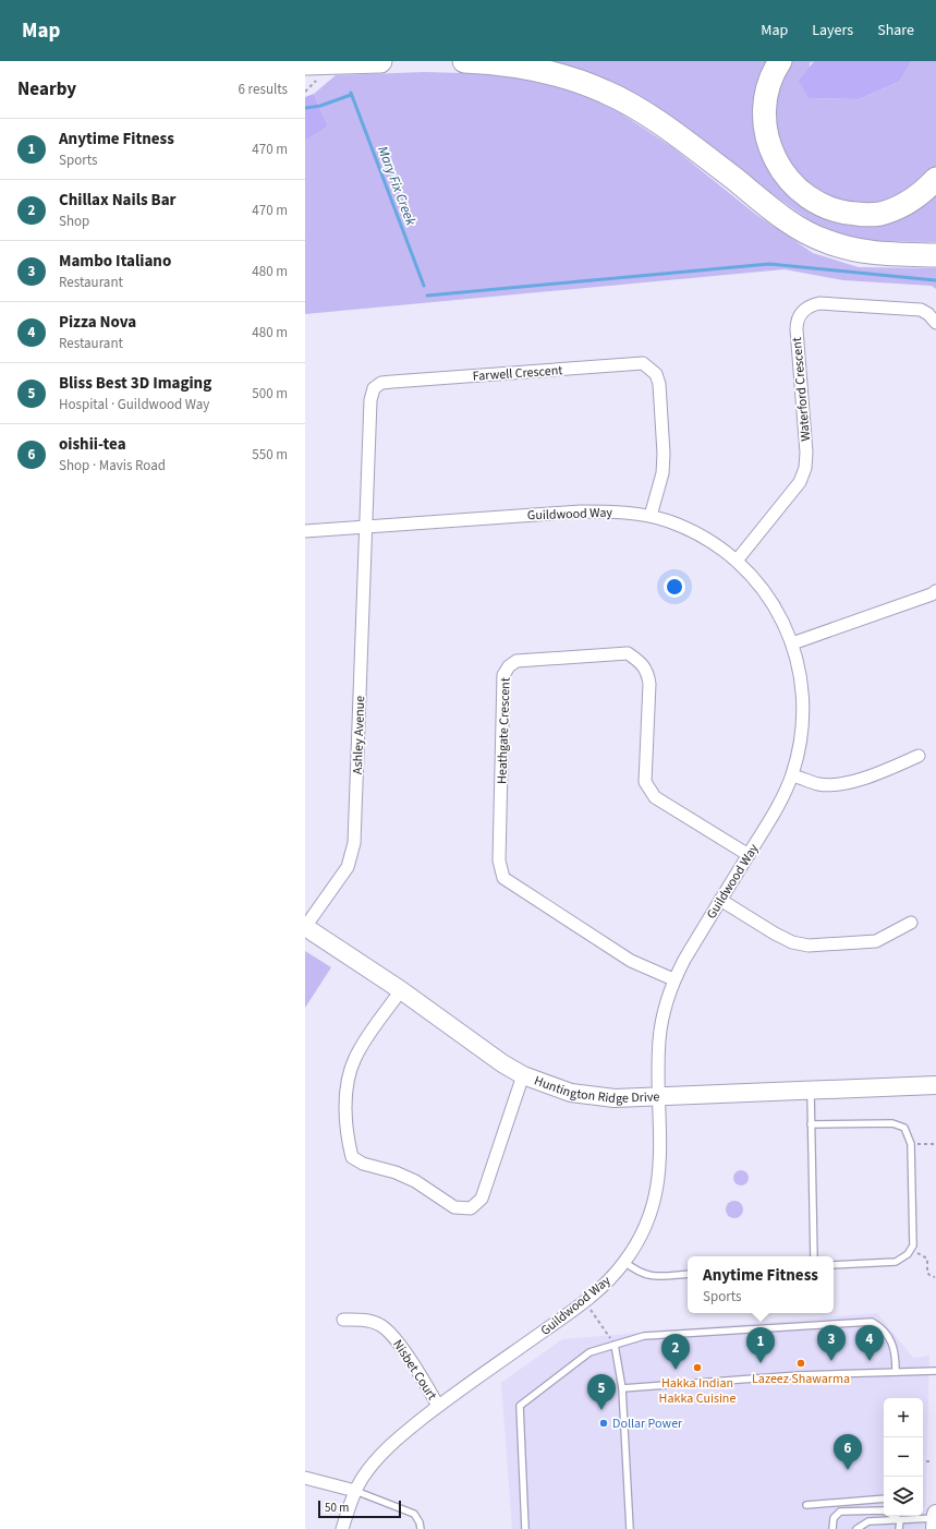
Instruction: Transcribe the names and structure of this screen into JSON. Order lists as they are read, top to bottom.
{
  "streets": {
    "street": [
      "Farwell Crescent",
      "Waterford Crescent",
      "Guildwood Way",
      "Heathgate Crescent",
      "Ashley Avenue",
      "Huntington Ridge Drive",
      "Nisbet Court"
    ]
  },
  "crossings": [
    ["Farwell Crescent", "Guildwood Way"],
    ["Farwell Crescent", "Ashley Avenue"],
    ["Waterford Crescent", "Guildwood Way"],
    ["Guildwood Way", "Heathgate Crescent"],
    ["Guildwood Way", "Ashley Avenue"],
    ["Guildwood Way", "Huntington Ridge Drive"],
    ["Guildwood Way", "Nisbet Court"],
    ["Ashley Avenue", "Huntington Ridge Drive"]
  ],
  "water": ["Mary Fix Creek"],
  "places": ["Lazeez Shawarma", "Hakka Indian Hakka Cuisine", "Dollar Power"],
  "scale_bar": "50 m",
  "page": {
    "header": "Map",
    "nav": ["Map", "Layers", "Share"],
    "heading": ["Nearby", "6 results"],
    "list": [
      {
        "mark": "1",
        "name": "Anytime Fitness",
        "note": "Sports",
        "value": "470 m"
      },
      {
        "mark": "2",
        "name": "Chillax Nails Bar",
        "note": "Shop",
        "value": "470 m"
      },
      {
        "mark": "3",
        "name": "Mambo Italiano",
        "note": "Restaurant",
        "value": "480 m"
      },
      {
        "mark": "4",
        "name": "Pizza Nova",
        "note": "Restaurant",
        "value": "480 m"
      },
      {
        "mark": "5",
        "name": "Bliss Best 3D Imaging",
        "note": "Hospital · Guildwood Way",
        "value": "500 m"
      },
      {
        "mark": "6",
        "name": "oishii-tea",
        "note": "Shop · Mavis Road",
        "value": "550 m"
      }
    ],
    "popup": ["Anytime Fitness", "Sports"],
    "pins": [
      "3",
      "4",
      "1",
      "2",
      "5",
      "6"
    ],
    "map_buttons": ["+", "−"],
    "scale": "50 m"
  }
}
